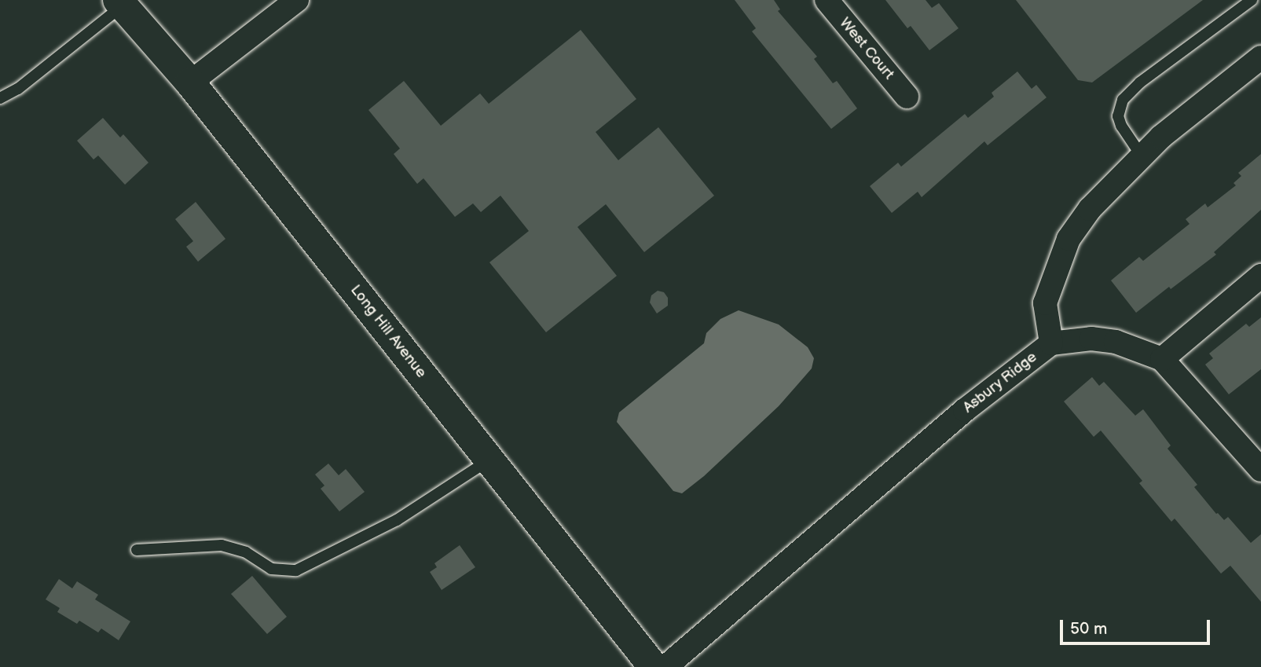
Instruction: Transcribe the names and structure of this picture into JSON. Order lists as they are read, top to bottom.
{
  "streets": {
    "street": ["West Court", "Long Hill Avenue", "Asbury Ridge"]
  },
  "scale_bar": "50 m"
}
